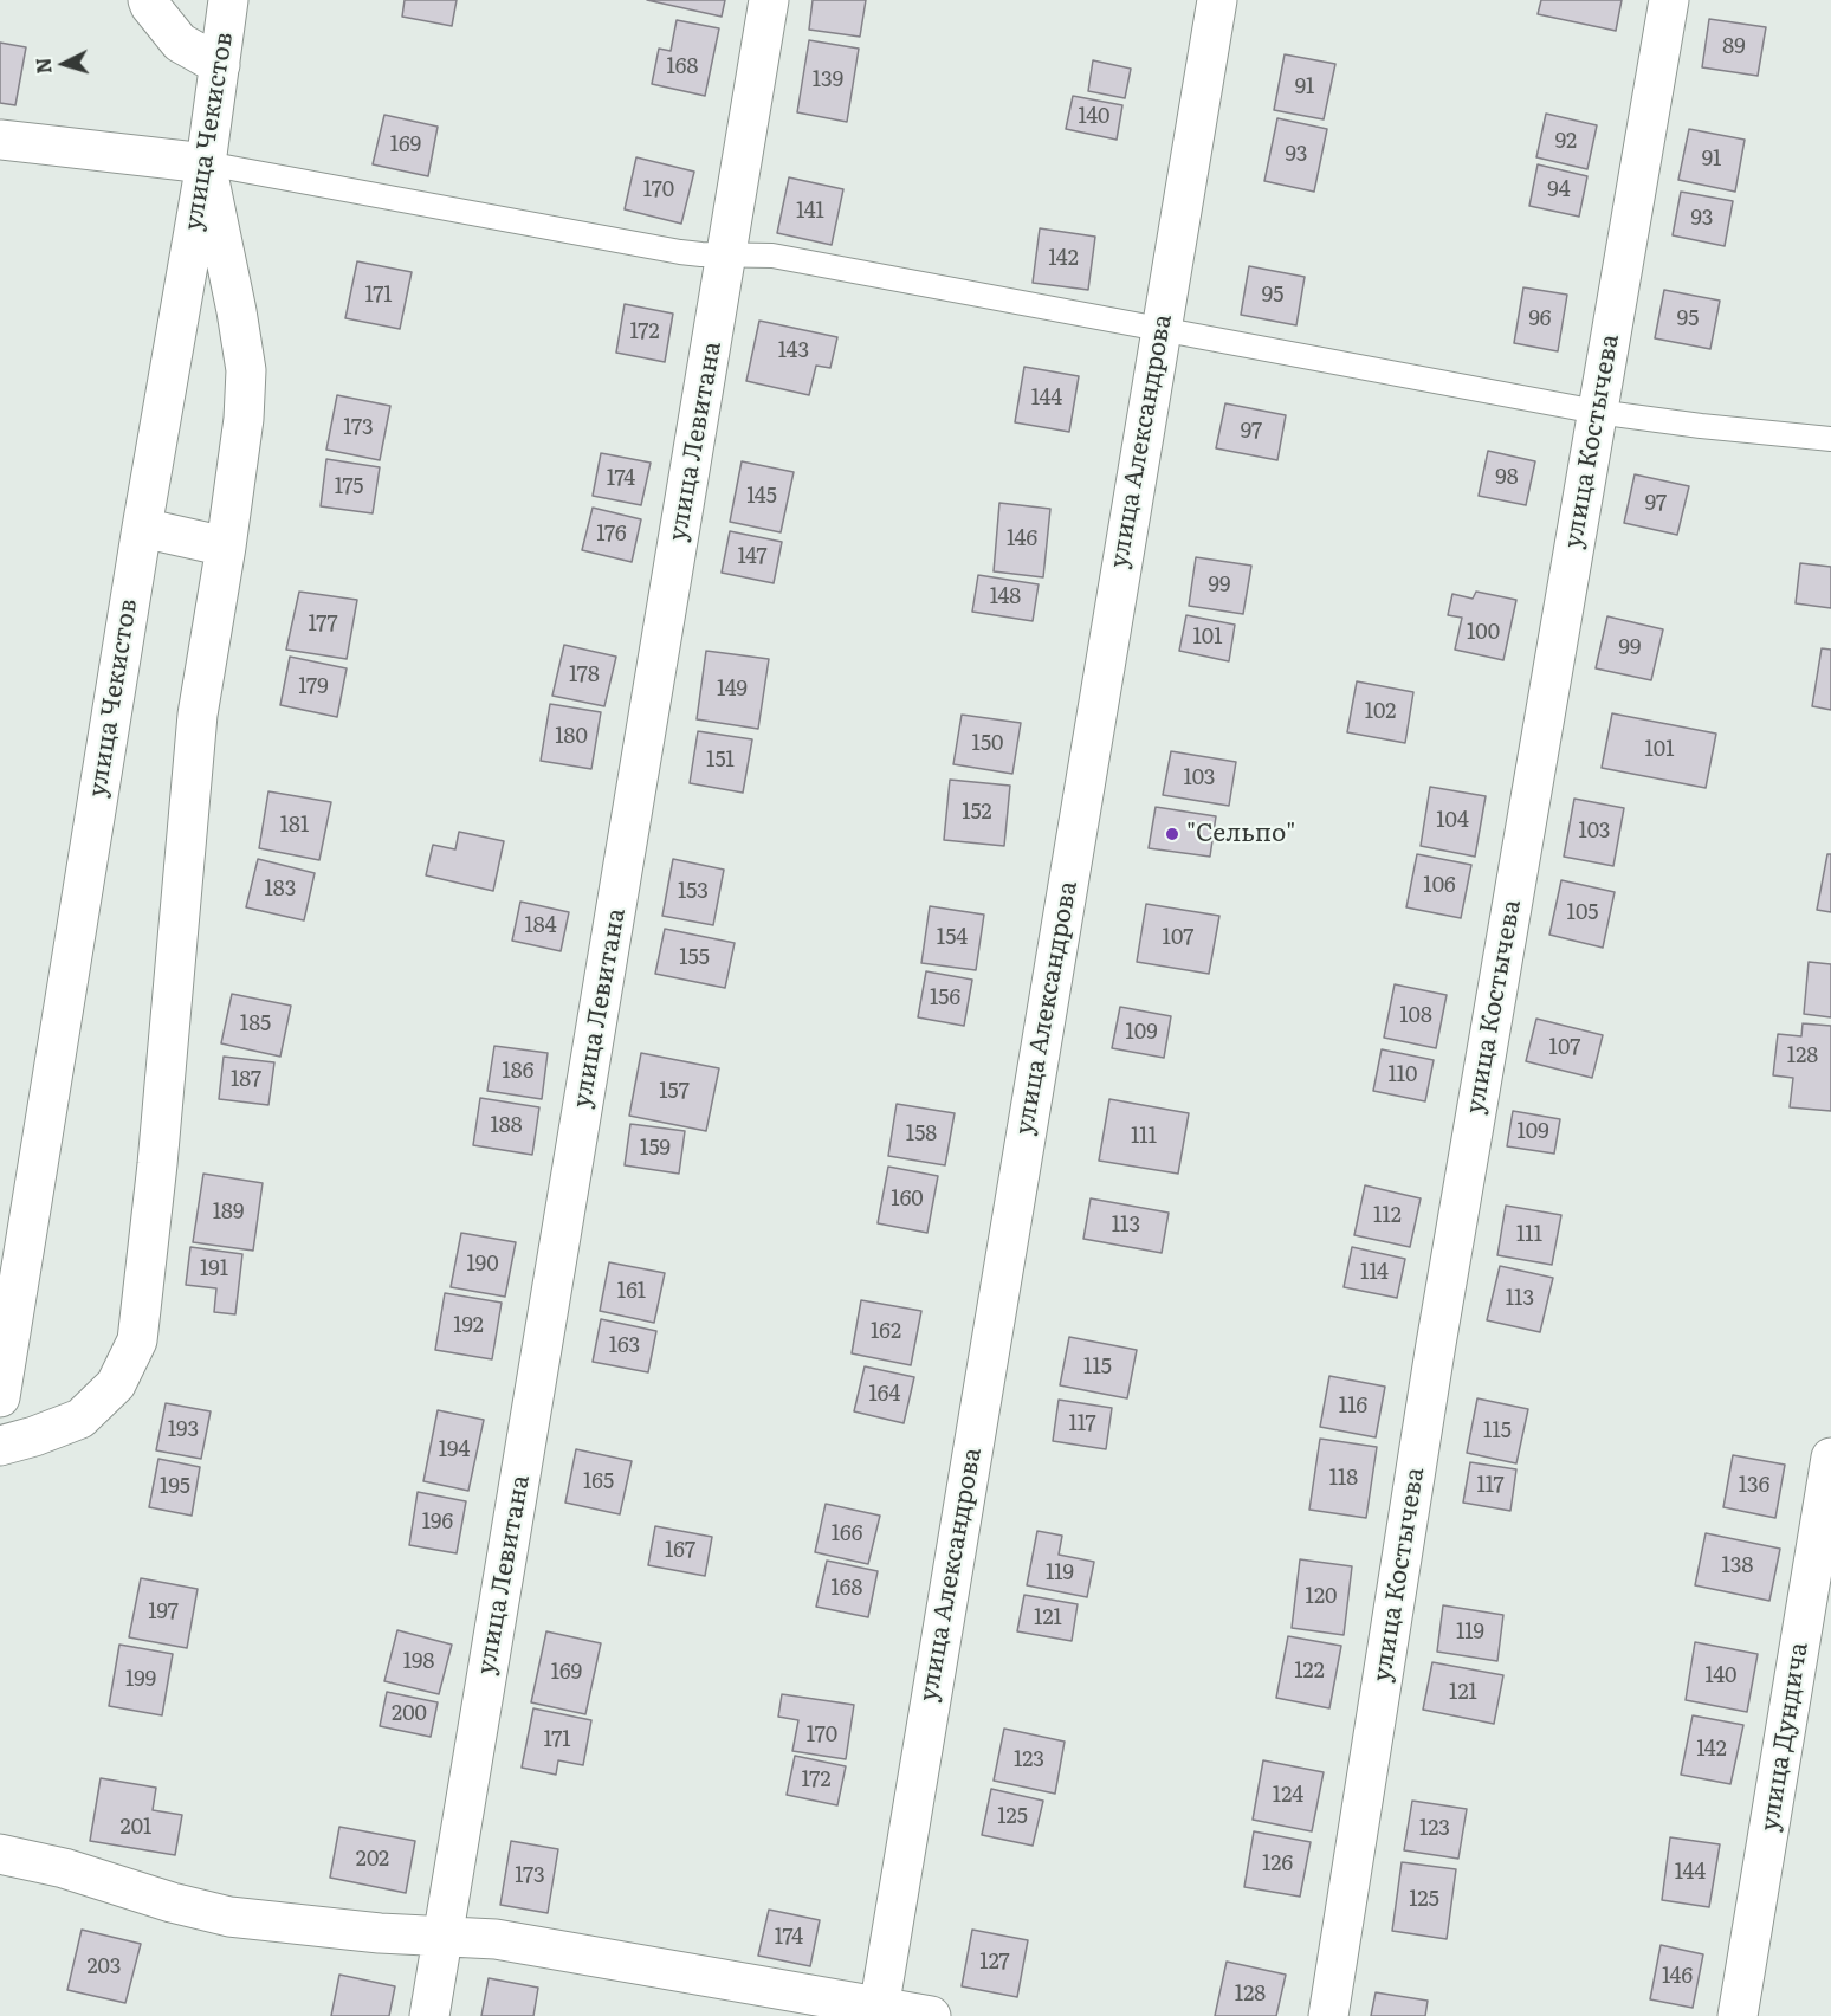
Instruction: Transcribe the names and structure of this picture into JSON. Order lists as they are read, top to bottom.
{
  "streets": {
    "street": [
      "улица Чекистов",
      "улица Левитана",
      "улица Александрова",
      "улица Костычева",
      "улица Дундича"
    ]
  },
  "places": ["\"Сельпо\""],
  "house_numbers": [
    "89",
    "168",
    "139",
    "91",
    "140",
    "92",
    "169",
    "93",
    "91",
    "170",
    "94",
    "141",
    "93",
    "142",
    "171",
    "95",
    "96",
    "95",
    "172",
    "143",
    "144",
    "173",
    "97",
    "98",
    "174",
    "175",
    "145",
    "97",
    "176",
    "146",
    "147",
    "99",
    "148",
    "177",
    "100",
    "101",
    "99",
    "178",
    "179",
    "149",
    "102",
    "180",
    "150",
    "101",
    "151",
    "103",
    "152",
    "104",
    "181",
    "103",
    "106",
    "183",
    "153",
    "105",
    "184",
    "154",
    "107",
    "155",
    "156",
    "108",
    "185",
    "109",
    "107",
    "128",
    "186",
    "110",
    "187",
    "157",
    "188",
    "109",
    "158",
    "111",
    "159",
    "160",
    "189",
    "112",
    "113",
    "111",
    "190",
    "191",
    "114",
    "161",
    "113",
    "192",
    "162",
    "163",
    "115",
    "164",
    "116",
    "117",
    "193",
    "115",
    "194",
    "118",
    "165",
    "117",
    "136",
    "195",
    "196",
    "166",
    "167",
    "138",
    "119",
    "168",
    "120",
    "197",
    "121",
    "119",
    "198",
    "122",
    "169",
    "140",
    "199",
    "121",
    "200",
    "170",
    "171",
    "142",
    "123",
    "172",
    "124",
    "125",
    "201",
    "123",
    "202",
    "126",
    "144",
    "173",
    "125",
    "174",
    "127",
    "203",
    "146",
    "128"
  ],
  "north": "left"
}
